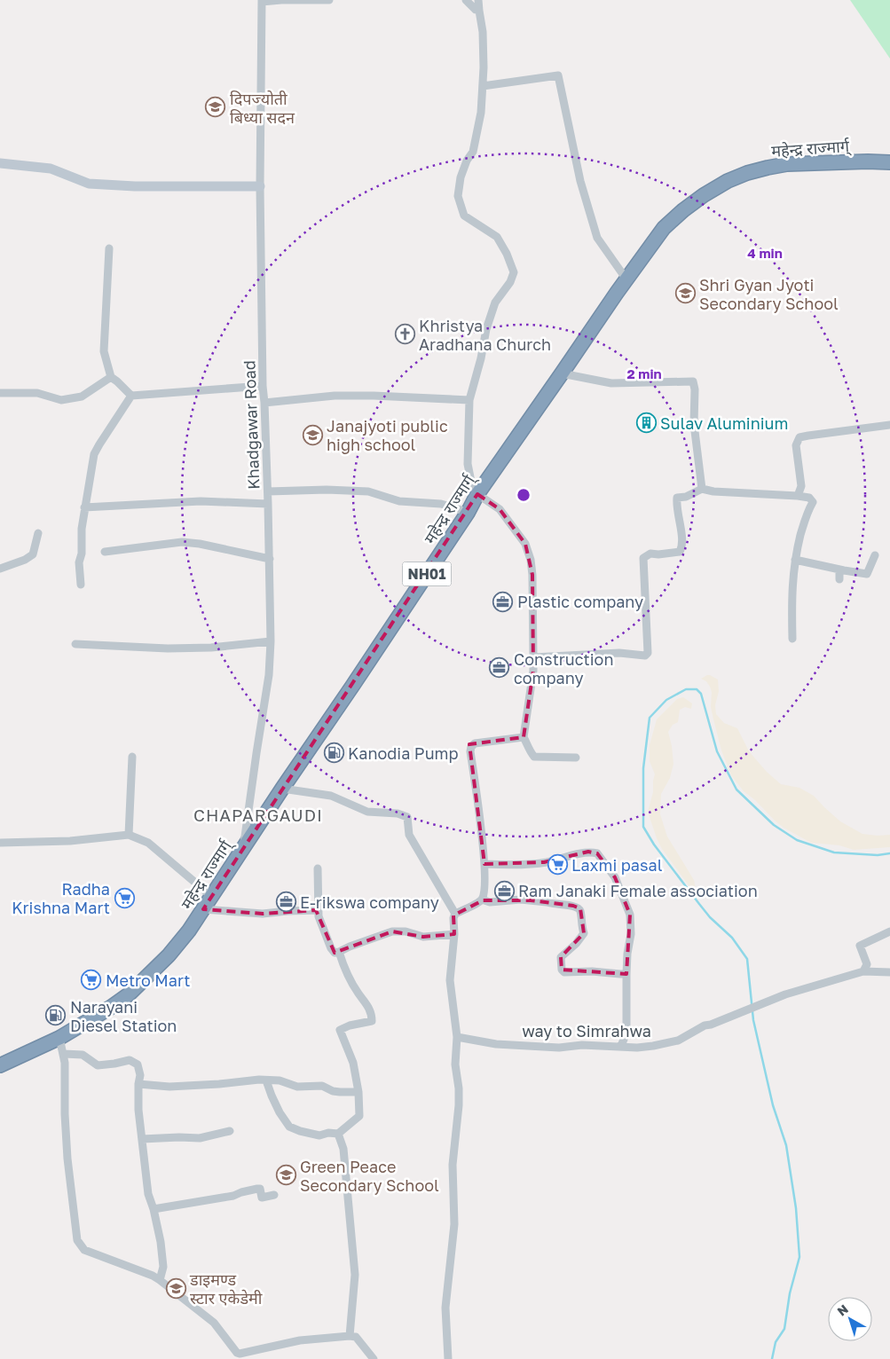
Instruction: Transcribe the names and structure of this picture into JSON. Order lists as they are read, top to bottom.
{
  "streets": {
    "highway": ["महेन्द्र राज्मार्ग्", "NH01"],
    "street": ["Khadgawar Road", "way to Simrahwa"]
  },
  "crossings": [
    ["महेन्द्र राज्मार्ग्", "Khadgawar Road"]
  ],
  "districts": ["CHAPARGAUDI"],
  "places": {
    "school or university": [
      "दिपज्योती बिध्या सदन",
      "Shri Gyan Jyoti Secondary School",
      "Janajyoti public high school",
      "Green Peace Secondary School",
      "डाइमण्ड स्टार एकेडेमी"
    ],
    "church": ["Khristya Aradhana Church"],
    "building": ["Sulav Aluminium"],
    "office": [
      "Plastic company",
      "Construction company",
      "Ram Janaki Female association",
      "E-rikswa company"
    ],
    "fuel station": ["Kanodia Pump", "Narayani Diesel Station"],
    "supermarket": ["Laxmi pasal", "Radha Krishna Mart", "Metro Mart"]
  },
  "north": "top left",
  "rings": ["4 min", "2 min"]
}
